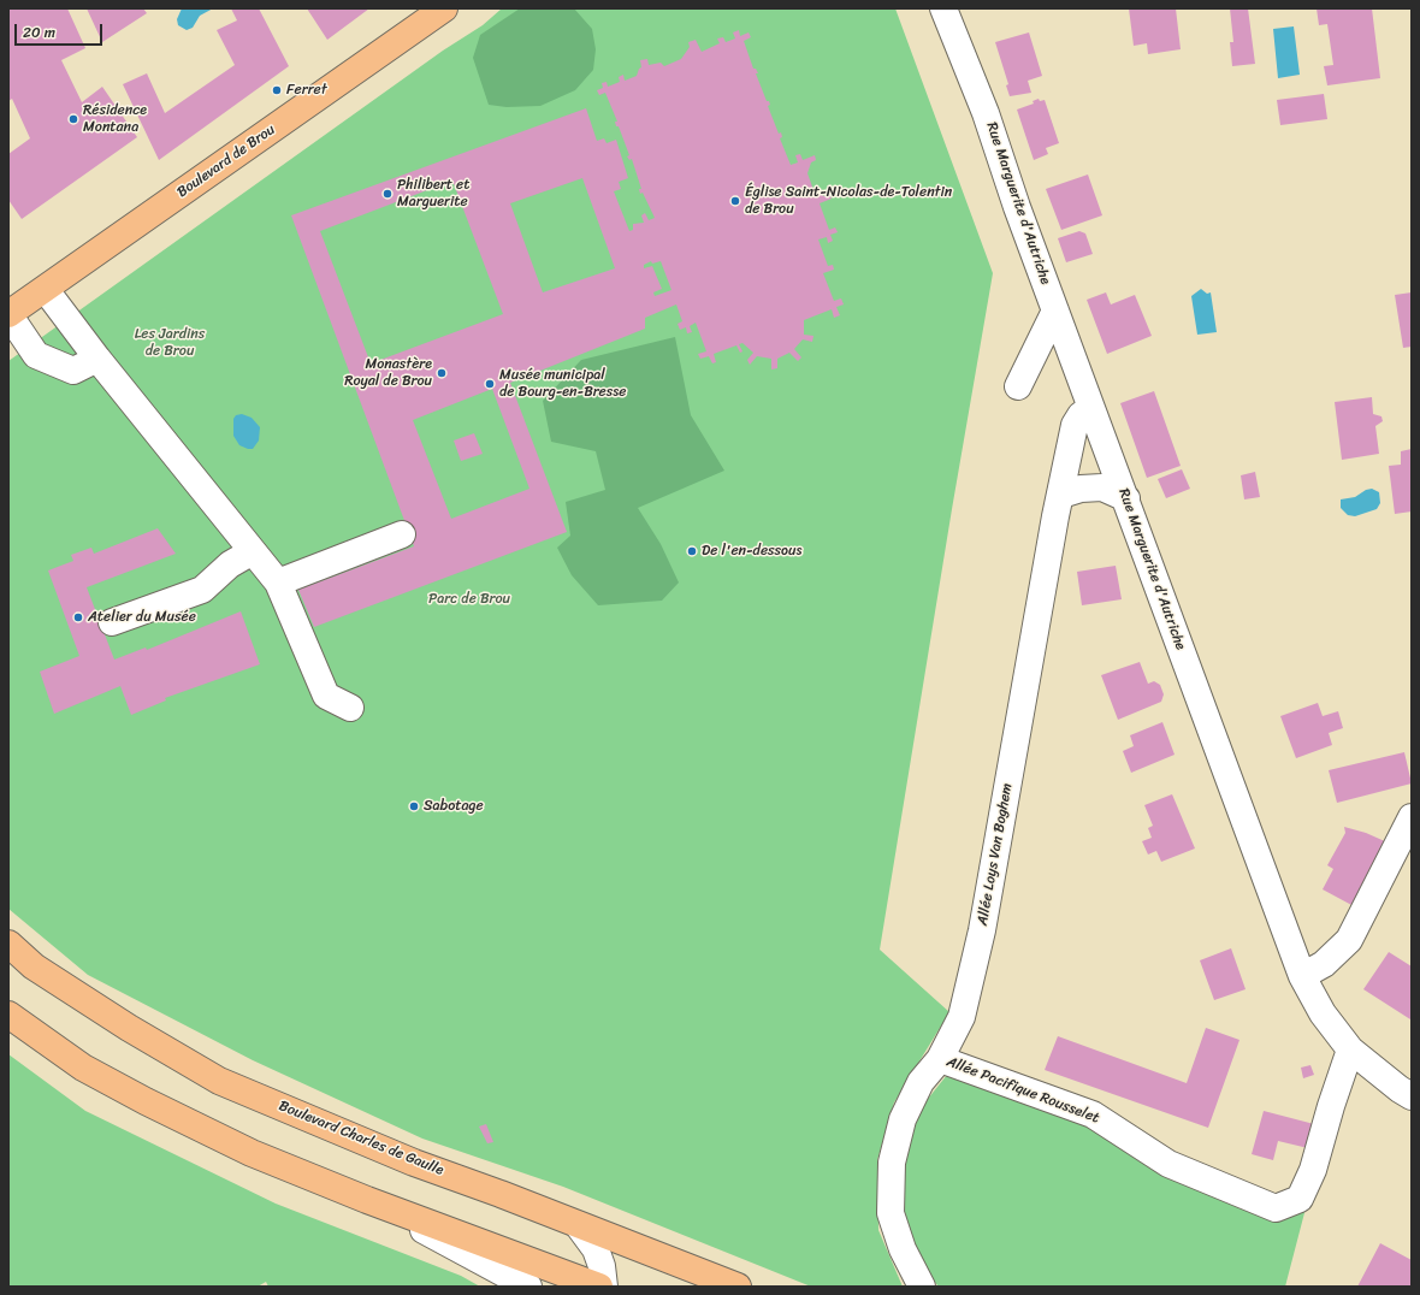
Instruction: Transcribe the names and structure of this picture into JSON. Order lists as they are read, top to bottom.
{
  "streets": {
    "main road": ["Boulevard de Brou", "Boulevard Charles de Gaulle"],
    "street": ["Rue Marguerite d'Autriche", "Allée Loys Van Boghem", "Allée Pacifique Rousselet"]
  },
  "crossings": [
    ["Rue Marguerite d'Autriche", "Allée Loys Van Boghem"],
    ["Rue Marguerite d'Autriche", "Allée Pacifique Rousselet"],
    ["Allée Loys Van Boghem", "Allée Pacifique Rousselet"]
  ],
  "parks": ["Les Jardins de Brou", "Parc de Brou"],
  "places": [
    "Ferret",
    "Résidence Montana",
    "Philibert et Marguerite",
    "Église Saint-Nicolas-de-Tolentin de Brou",
    "Monastère Royal de Brou",
    "Musée municipal de Bourg-en-Bresse",
    "De l'en-dessous",
    "Atelier du Musée",
    "Sabotage"
  ],
  "scale_bar": "20 m"
}
